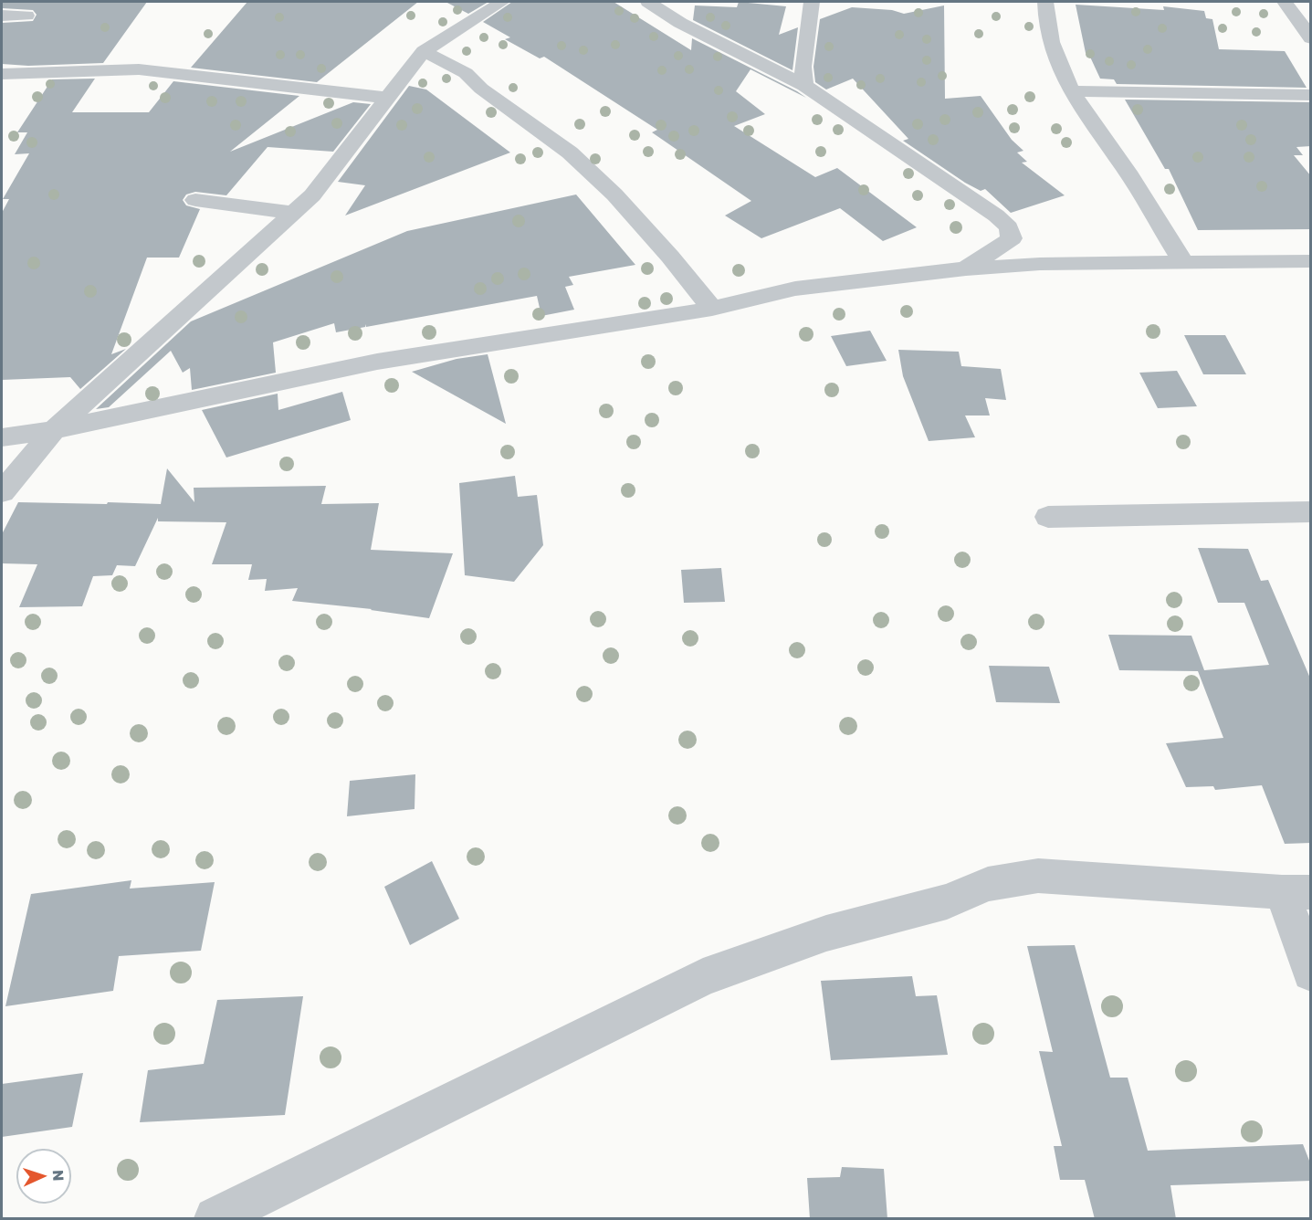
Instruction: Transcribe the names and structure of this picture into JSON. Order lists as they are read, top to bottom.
{
  "north": "right"
}
